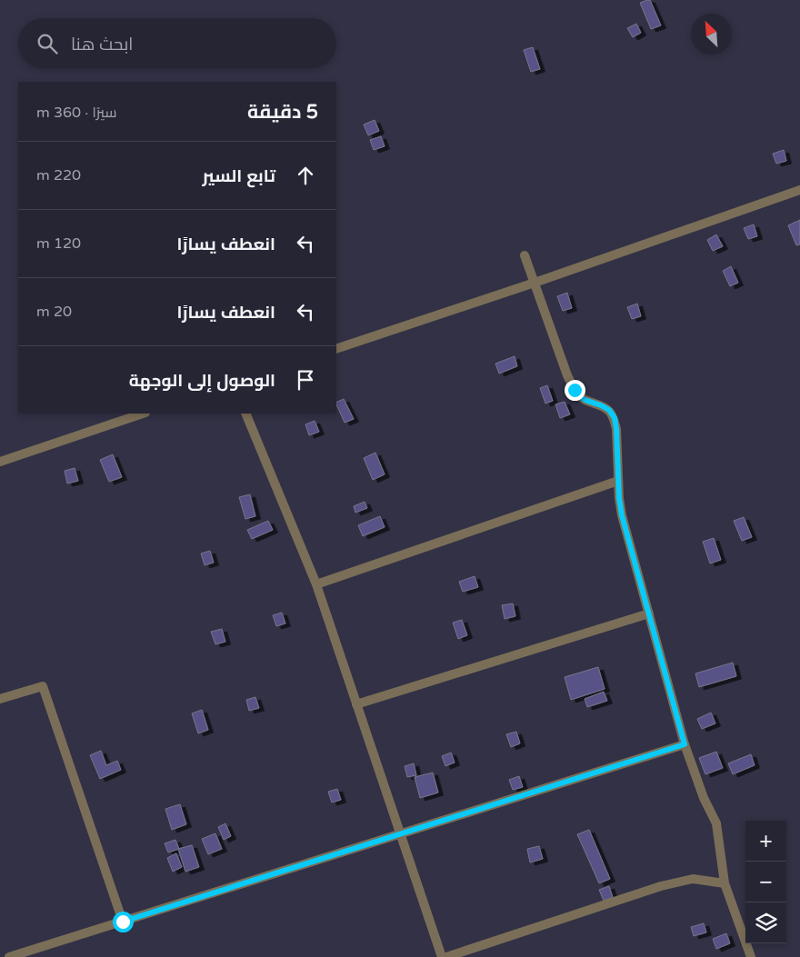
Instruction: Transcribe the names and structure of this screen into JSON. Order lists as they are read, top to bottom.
{
  "north": "top left",
  "page": {
    "search": "ابحث هنا",
    "heading": ["5 دقيقة", "سيرًا · 360 m"],
    "list": [
      ["تابع السير", "220 m"],
      ["انعطف يسارًا", "120 m"],
      ["انعطف يسارًا", "20 m"],
      "الوصول إلى الوجهة"
    ],
    "map_buttons": ["+", "−"]
  }
}
